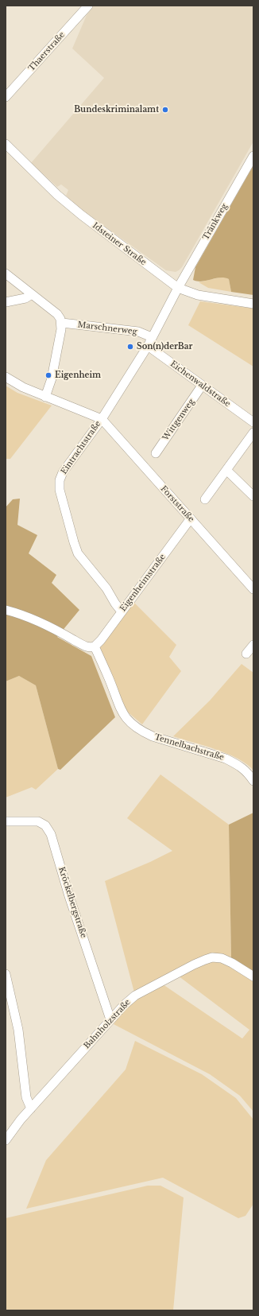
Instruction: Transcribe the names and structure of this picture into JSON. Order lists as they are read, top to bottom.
{
  "streets": {
    "street": [
      "Thaerstraße",
      "Tränkweg",
      "Idsteiner Straße",
      "Marschnerweg",
      "Eichenwaldstraße",
      "Wittgenweg",
      "Eintrachtstraße",
      "Forststraße",
      "Eigenheimstraße",
      "Tennelbachstraße",
      "Kröckelbergstraße",
      "Bahnholzstraße"
    ]
  },
  "crossings": [
    ["Tränkweg", "Idsteiner Straße"],
    ["Tränkweg", "Eintrachtstraße"],
    ["Idsteiner Straße", "Eintrachtstraße"],
    ["Marschnerweg", "Eintrachtstraße"],
    ["Eichenwaldstraße", "Wittgenweg"],
    ["Eichenwaldstraße", "Eintrachtstraße"],
    ["Eintrachtstraße", "Forststraße"],
    ["Eintrachtstraße", "Eigenheimstraße"],
    ["Forststraße", "Eigenheimstraße"],
    ["Eigenheimstraße", "Tennelbachstraße"],
    ["Kröckelbergstraße", "Bahnholzstraße"]
  ],
  "places": ["Bundeskriminalamt", "Son(n)derBar", "Eigenheim"]
}
